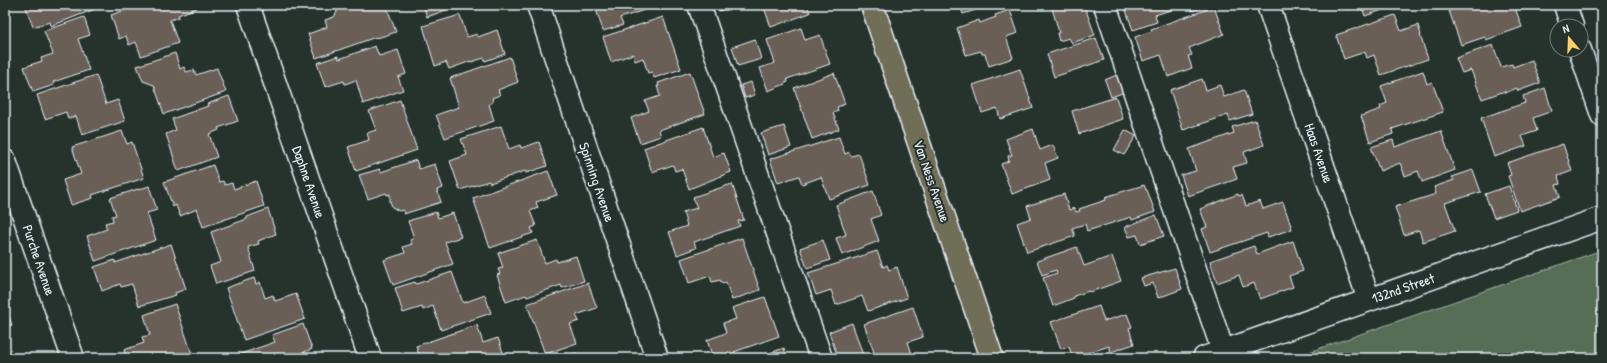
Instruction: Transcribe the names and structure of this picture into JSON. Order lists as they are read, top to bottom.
{
  "streets": {
    "main road": ["Van Ness Avenue"],
    "street": [
      "Haas Avenue",
      "Daphne Avenue",
      "Spinning Avenue",
      "Purche Avenue",
      "132nd Street"
    ]
  },
  "crossings": [
    ["Haas Avenue", "132nd Street"]
  ],
  "north": "top"
}
